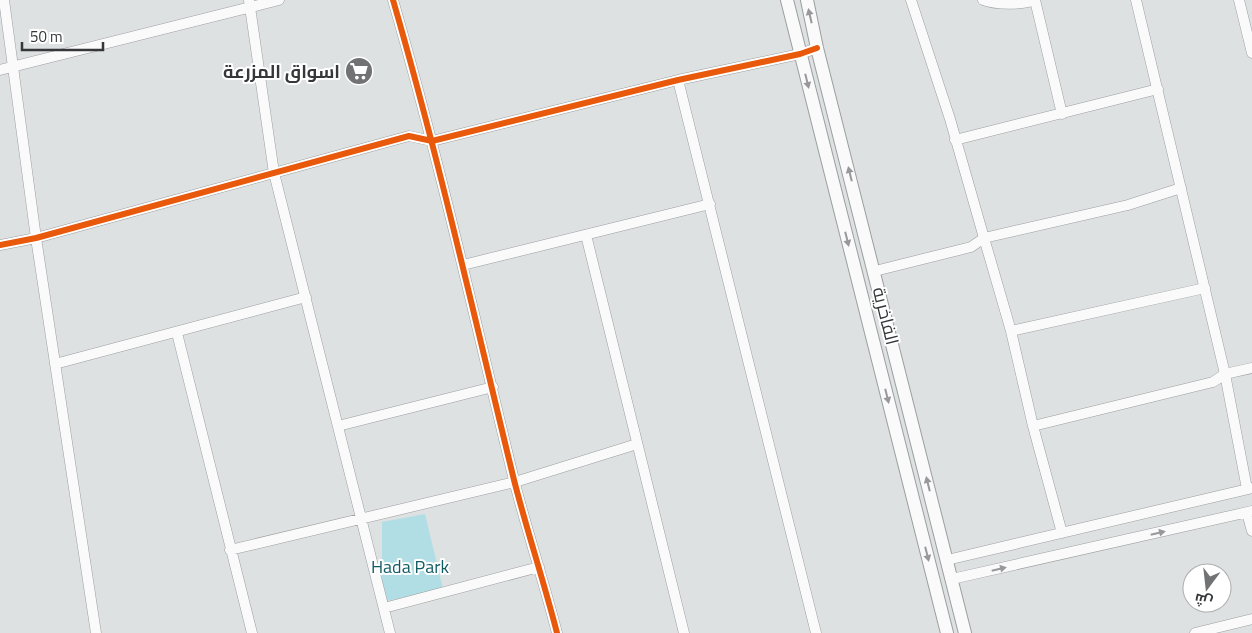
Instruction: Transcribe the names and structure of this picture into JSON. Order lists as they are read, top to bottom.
{
  "streets": {
    "street": ["الفاخرية"]
  },
  "parks": ["Hada Park"],
  "places": {
    "supermarket": ["اسواق المزرعة"]
  },
  "scale_bar": "50 m",
  "north": "bottom"
}
